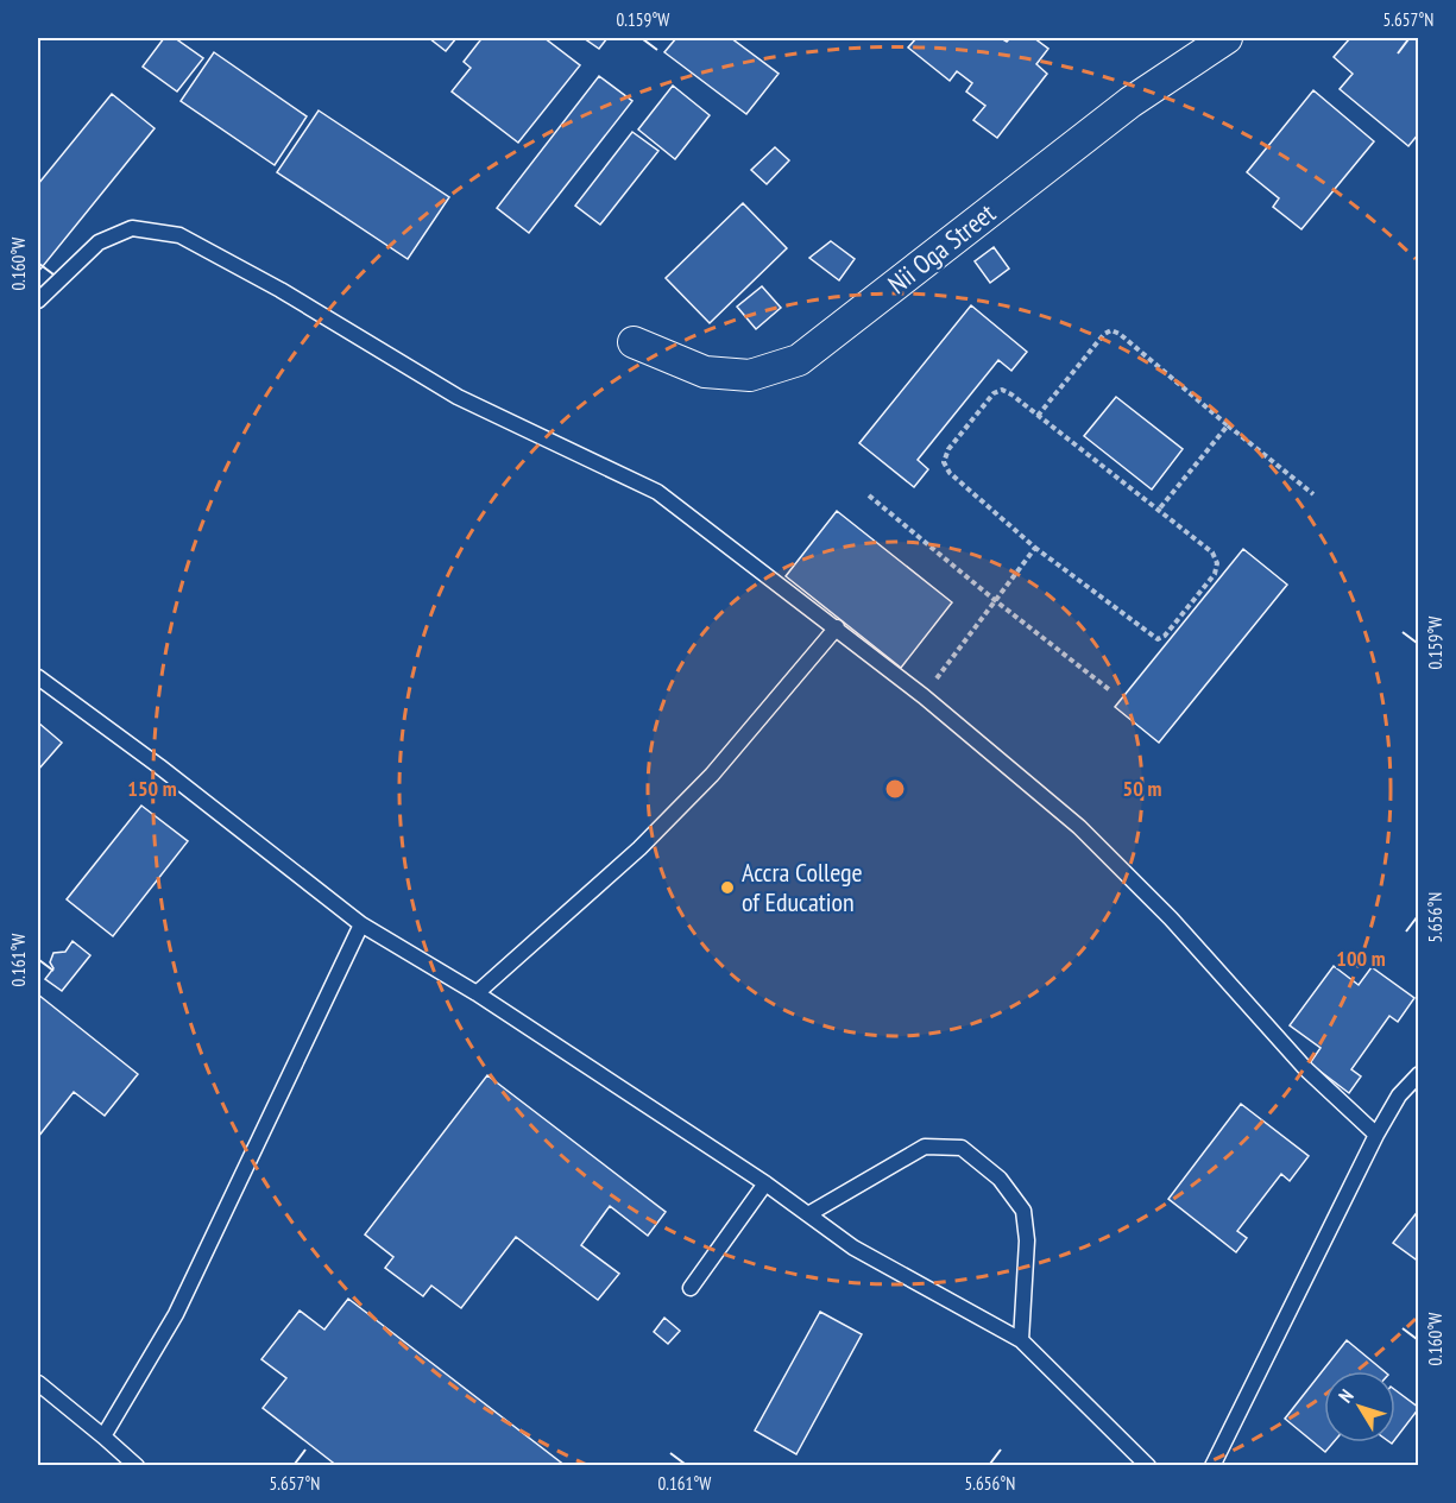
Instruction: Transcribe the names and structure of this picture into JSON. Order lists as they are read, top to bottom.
{
  "streets": {
    "street": ["Nii Oga Street"]
  },
  "places": ["Accra College of Education"],
  "north": "top left",
  "coordinates": [
    "0.159°W",
    "5.657°N",
    "0.160°W",
    "5.656°N",
    "0.161°W"
  ],
  "rings": ["50 m", "150 m", "100 m"]
}
